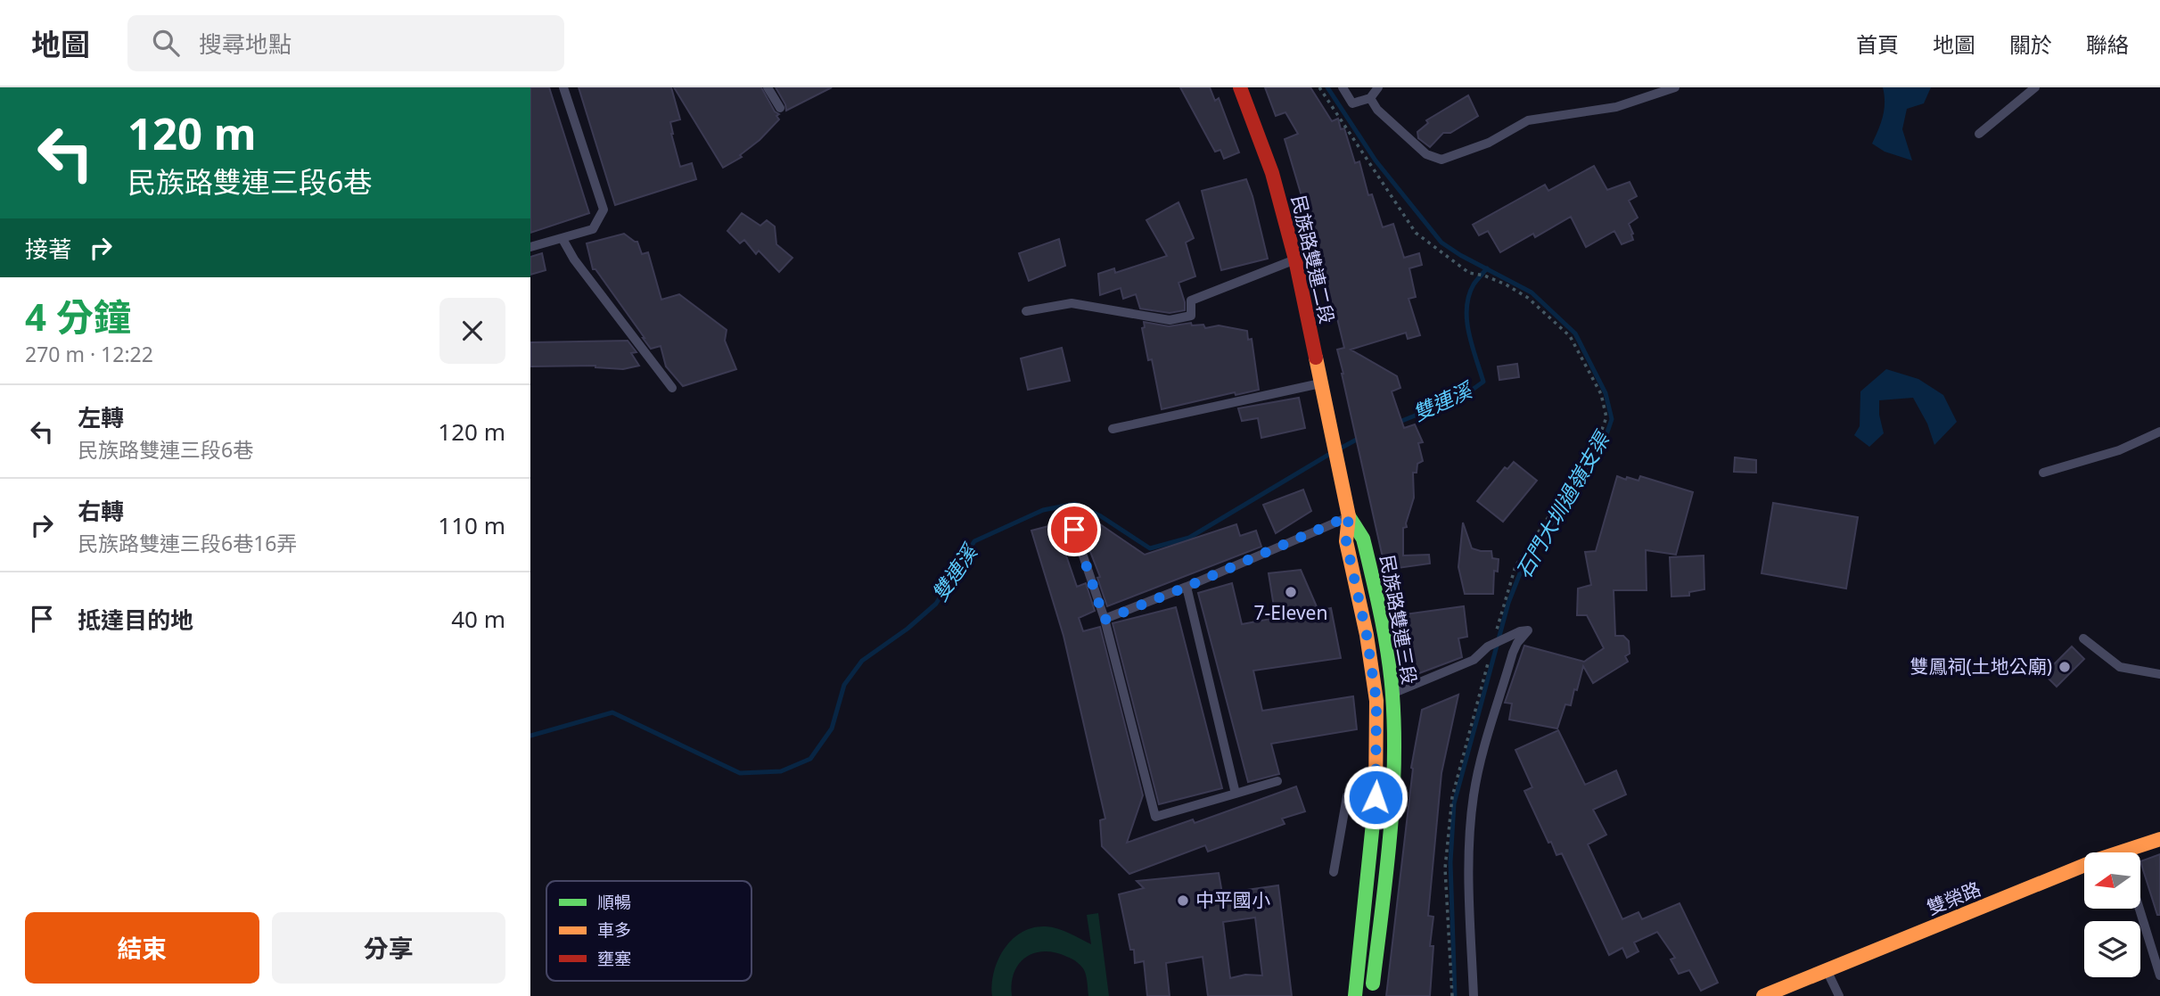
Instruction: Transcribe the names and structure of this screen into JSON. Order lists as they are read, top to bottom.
{
  "streets": {
    "main road": ["民族路雙連二段", "民族路雙連三段", "雙榮路"]
  },
  "crossings": [
    ["民族路雙連二段", "民族路雙連三段"]
  ],
  "water": ["雙連溪", "石門大圳過嶺支渠"],
  "places": ["7-Eleven", "雙鳳祠(土地公廟)", "中平國小"],
  "legend": ["順暢", "車多", "壅塞"],
  "north": "left",
  "page": {
    "header": "地圖",
    "search": "搜尋地點",
    "nav": [
      "首頁",
      "地圖",
      "關於",
      "聯絡"
    ],
    "turn": ["120 m", "民族路雙連三段6巷"],
    "then": "接著",
    "heading": ["4 分鐘", "270 m · 12:22"],
    "list": [
      {
        "name": "左轉",
        "note": "民族路雙連三段6巷",
        "value": "120 m"
      },
      {
        "name": "右轉",
        "note": "民族路雙連三段6巷16弄",
        "value": "110 m"
      },
      {
        "name": "抵達目的地",
        "value": "40 m"
      }
    ],
    "buttons": ["結束", "分享"]
  }
}
